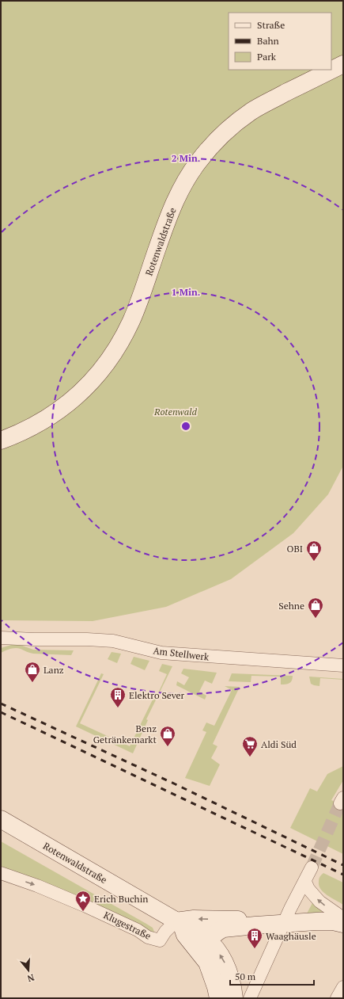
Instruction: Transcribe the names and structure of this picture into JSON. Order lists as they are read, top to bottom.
{
  "streets": {
    "main road": ["Rotenwaldstraße"],
    "street": ["Am Stellwerk", "Klugestraße"]
  },
  "crossings": [
    ["Rotenwaldstraße", "Klugestraße"]
  ],
  "one_way": ["Klugestraße"],
  "parks": ["Rotenwald"],
  "places": {
    "shop": [
      "OBI",
      "Sehne",
      "Lanz",
      "Benz Getränkemarkt"
    ],
    "building": ["Elektro Sever", "Waaghäusle"],
    "supermarket": ["Aldi Süd"],
    "place": ["Erich Buchin"]
  },
  "legend": ["Straße", "Bahn", "Park"],
  "scale_bar": "50 m",
  "north": "bottom",
  "rings": ["2 Min.", "1 Min."]
}
